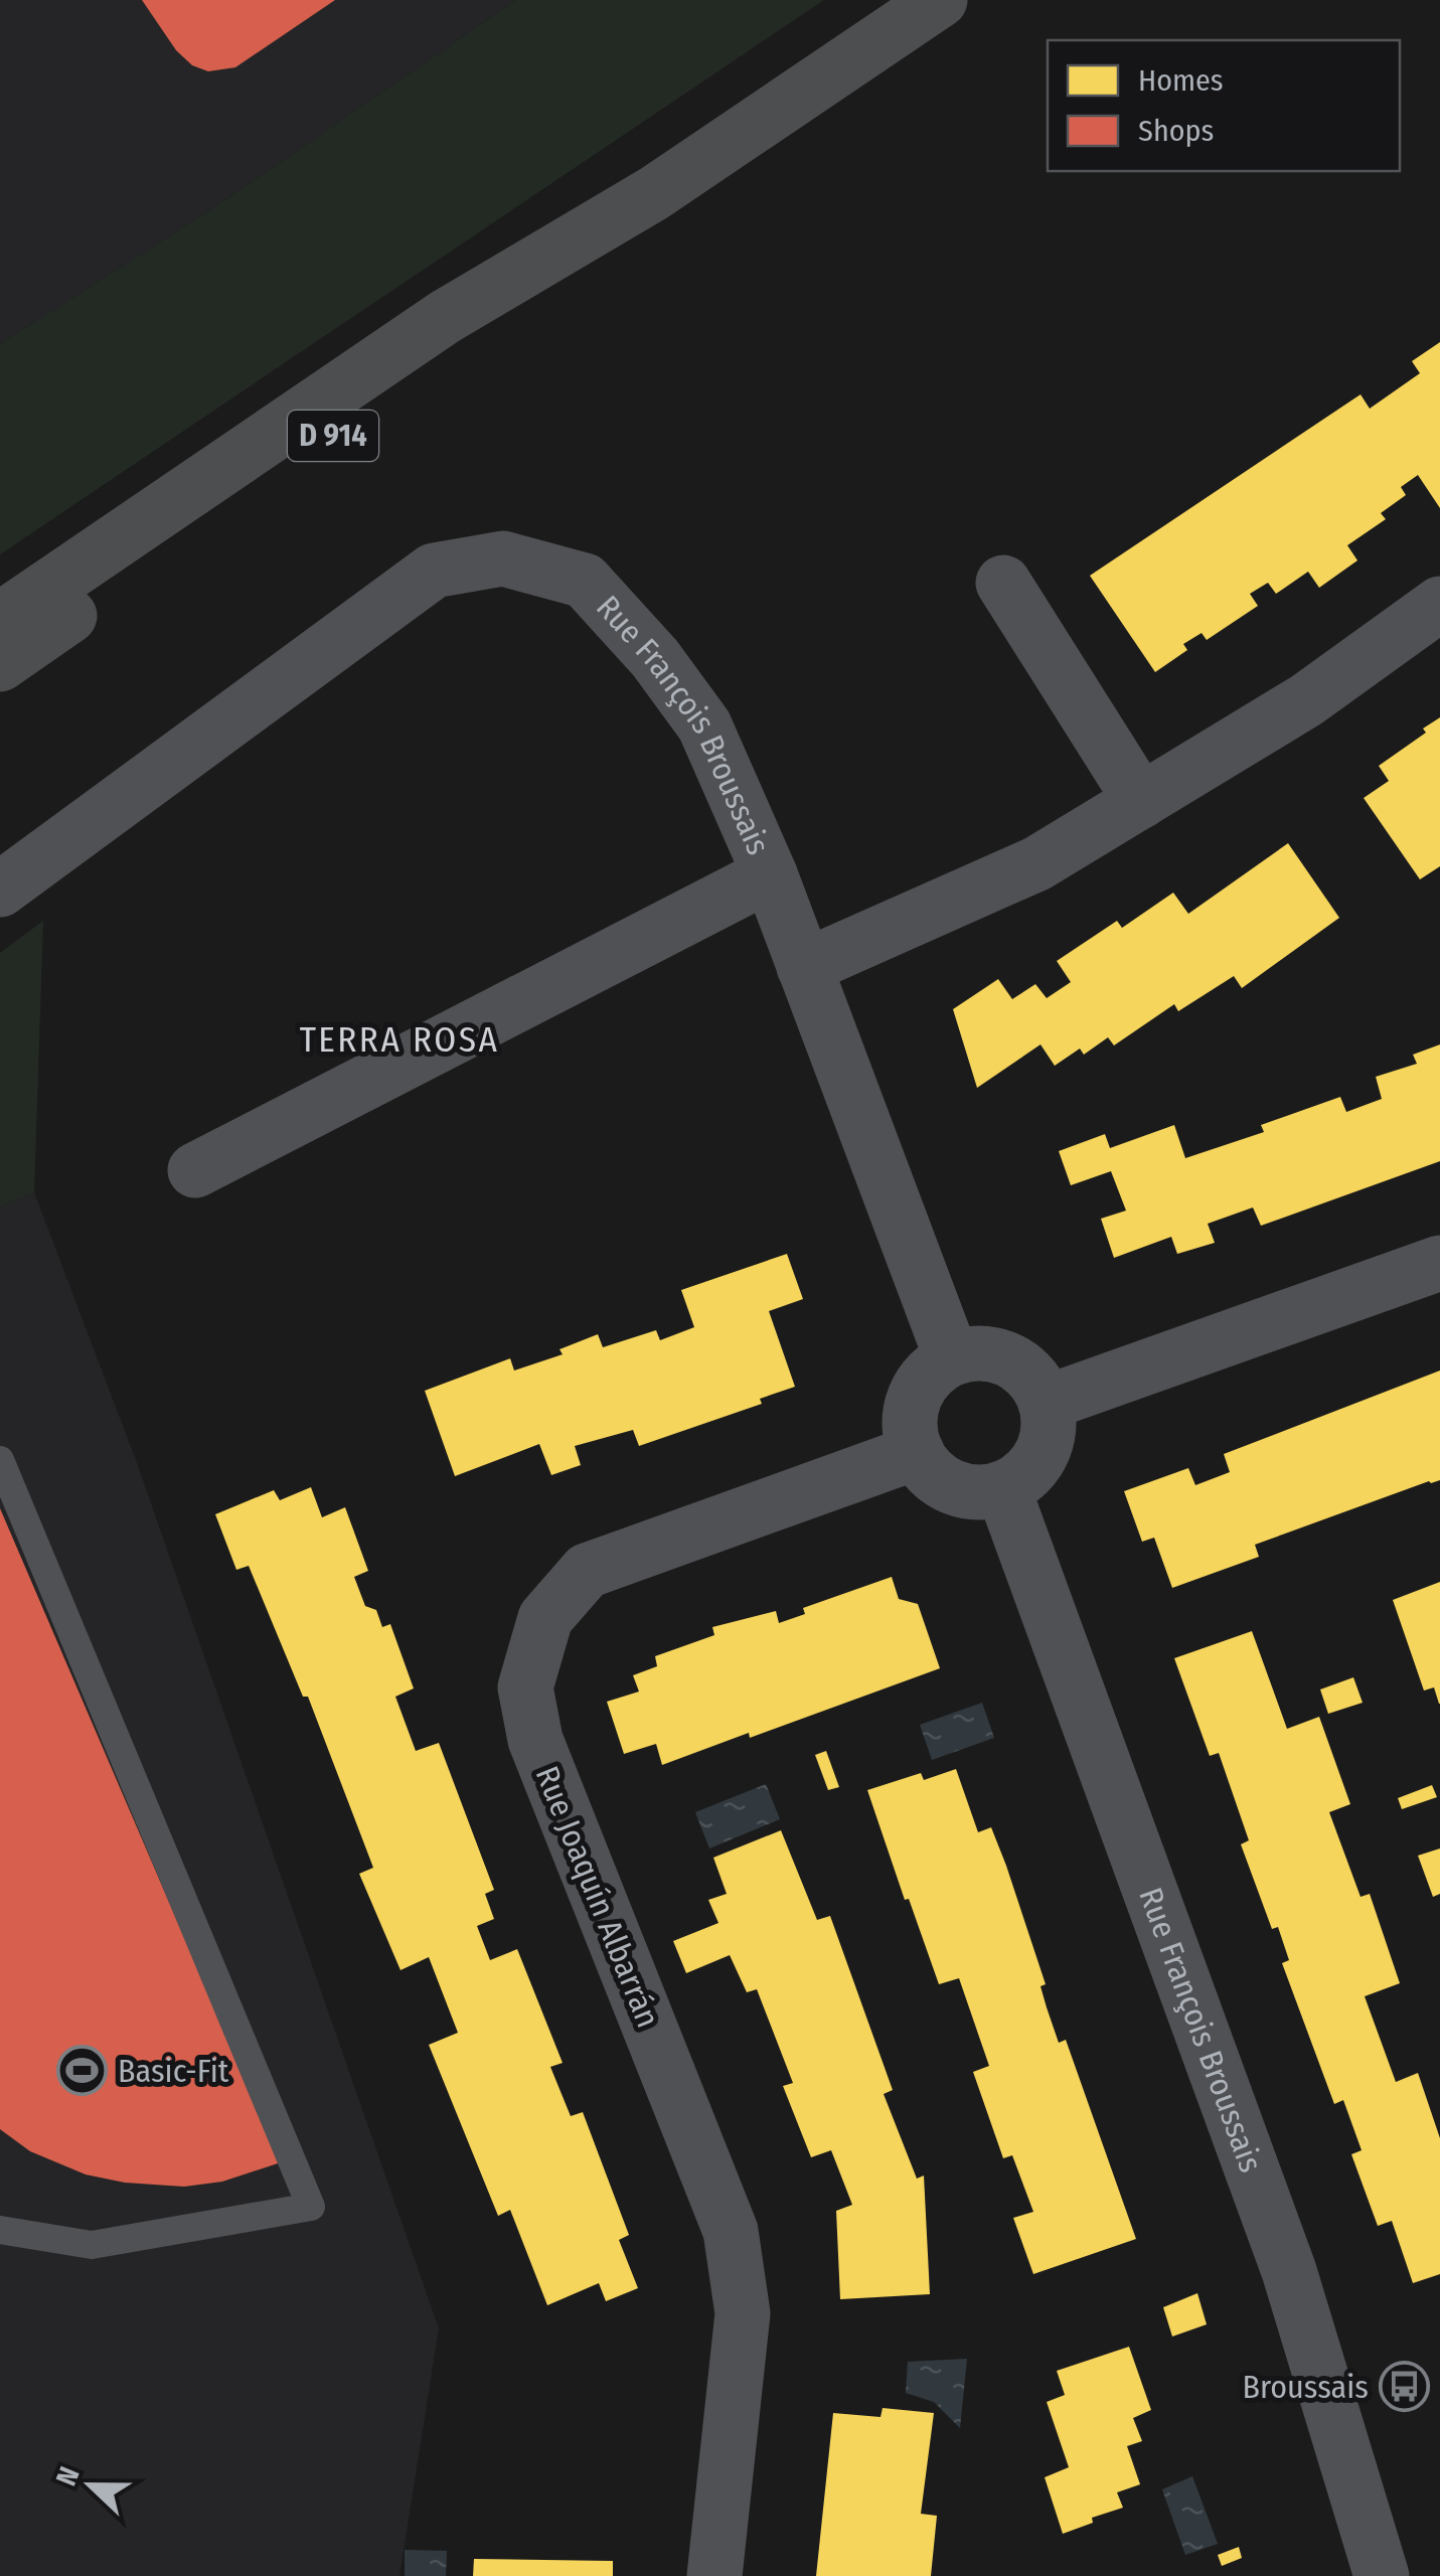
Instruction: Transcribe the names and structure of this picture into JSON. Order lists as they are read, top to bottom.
{
  "streets": {
    "main road": ["D 914"],
    "street": ["Rue François Broussais", "Rue Joaquín Albarrán"]
  },
  "crossings": [
    ["Rue François Broussais", "Rue Joaquín Albarrán"]
  ],
  "districts": ["TERRA ROSA"],
  "places": {
    "sports": ["Basic-Fit"],
    "bus stop": ["Broussais"]
  },
  "legend": ["Homes", "Shops"],
  "north": "left"
}
